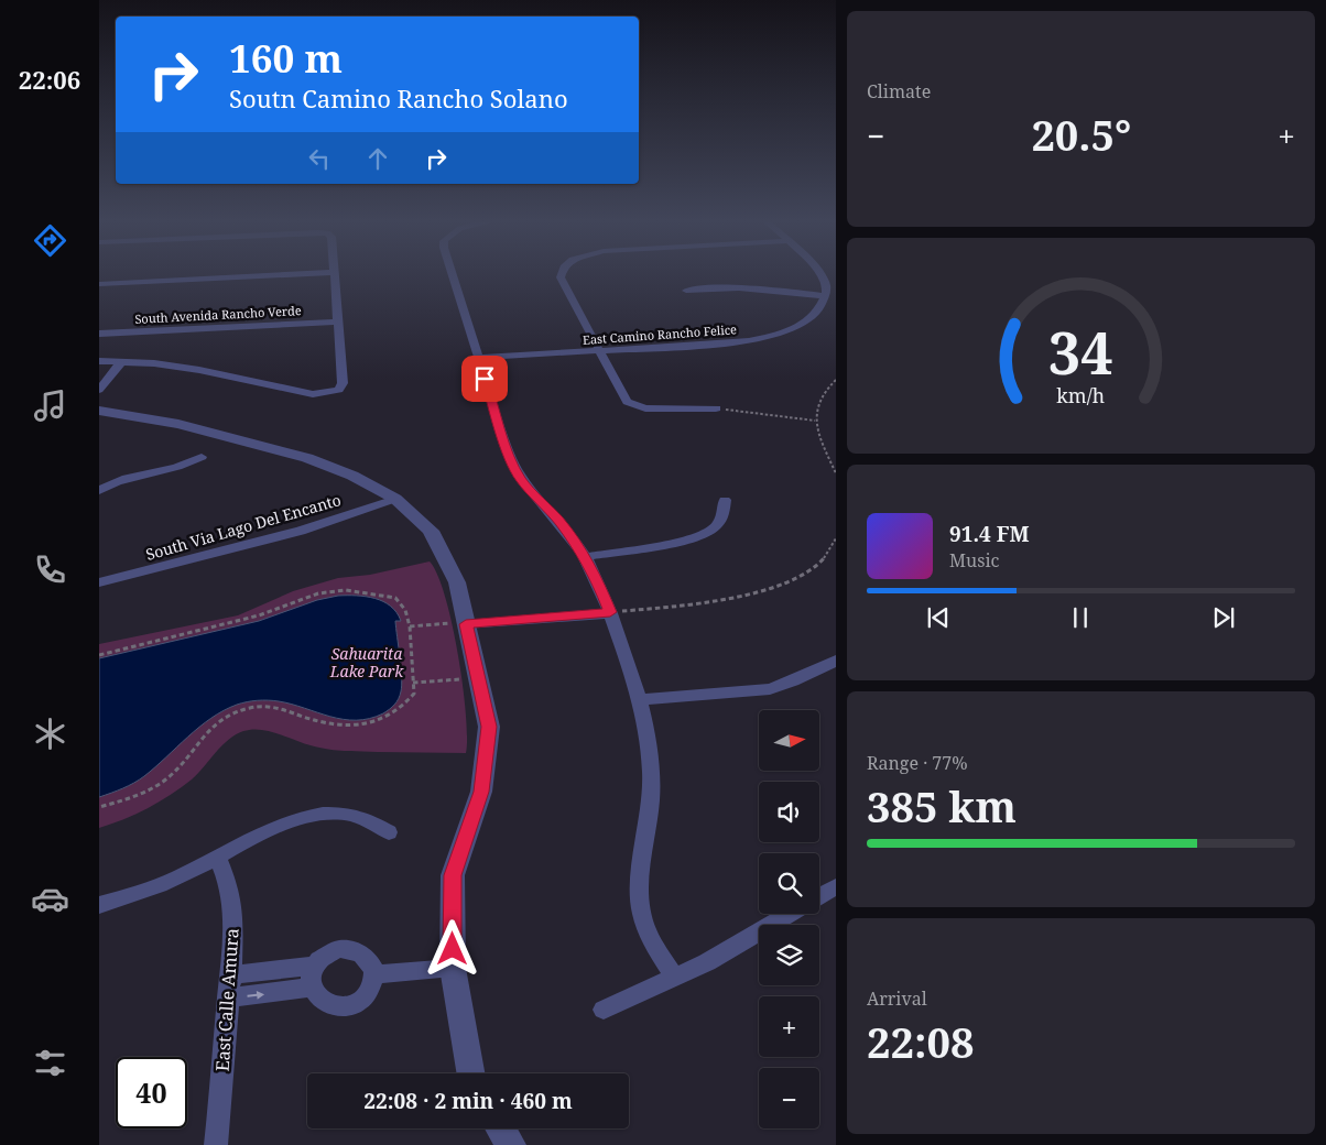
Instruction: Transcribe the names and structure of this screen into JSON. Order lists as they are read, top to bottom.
{
  "streets": {
    "street": [
      "South Avenida Rancho Verde",
      "East Camino Rancho Felice",
      "South Via Lago Del Encanto",
      "East Calle Amura"
    ]
  },
  "parks": ["Sahuarita Lake Park"],
  "north": "right",
  "page": {
    "tabs": "22:06",
    "tile": [
      "Climate",
      ["Range · 77%", "385 km"],
      ["Arrival", "22:08"]
    ],
    "turn": ["160 m", "Soutn Camino Rancho Solano"],
    "heat": ["−", "20.5°", "+"],
    "song": ["91.4 FM", "Music"],
    "map_buttons": ["+", "−"],
    "limit": "40",
    "trip": "22:08 · 2 min · 460 m",
    "gauge": ["34", "km/h"]
  }
}
